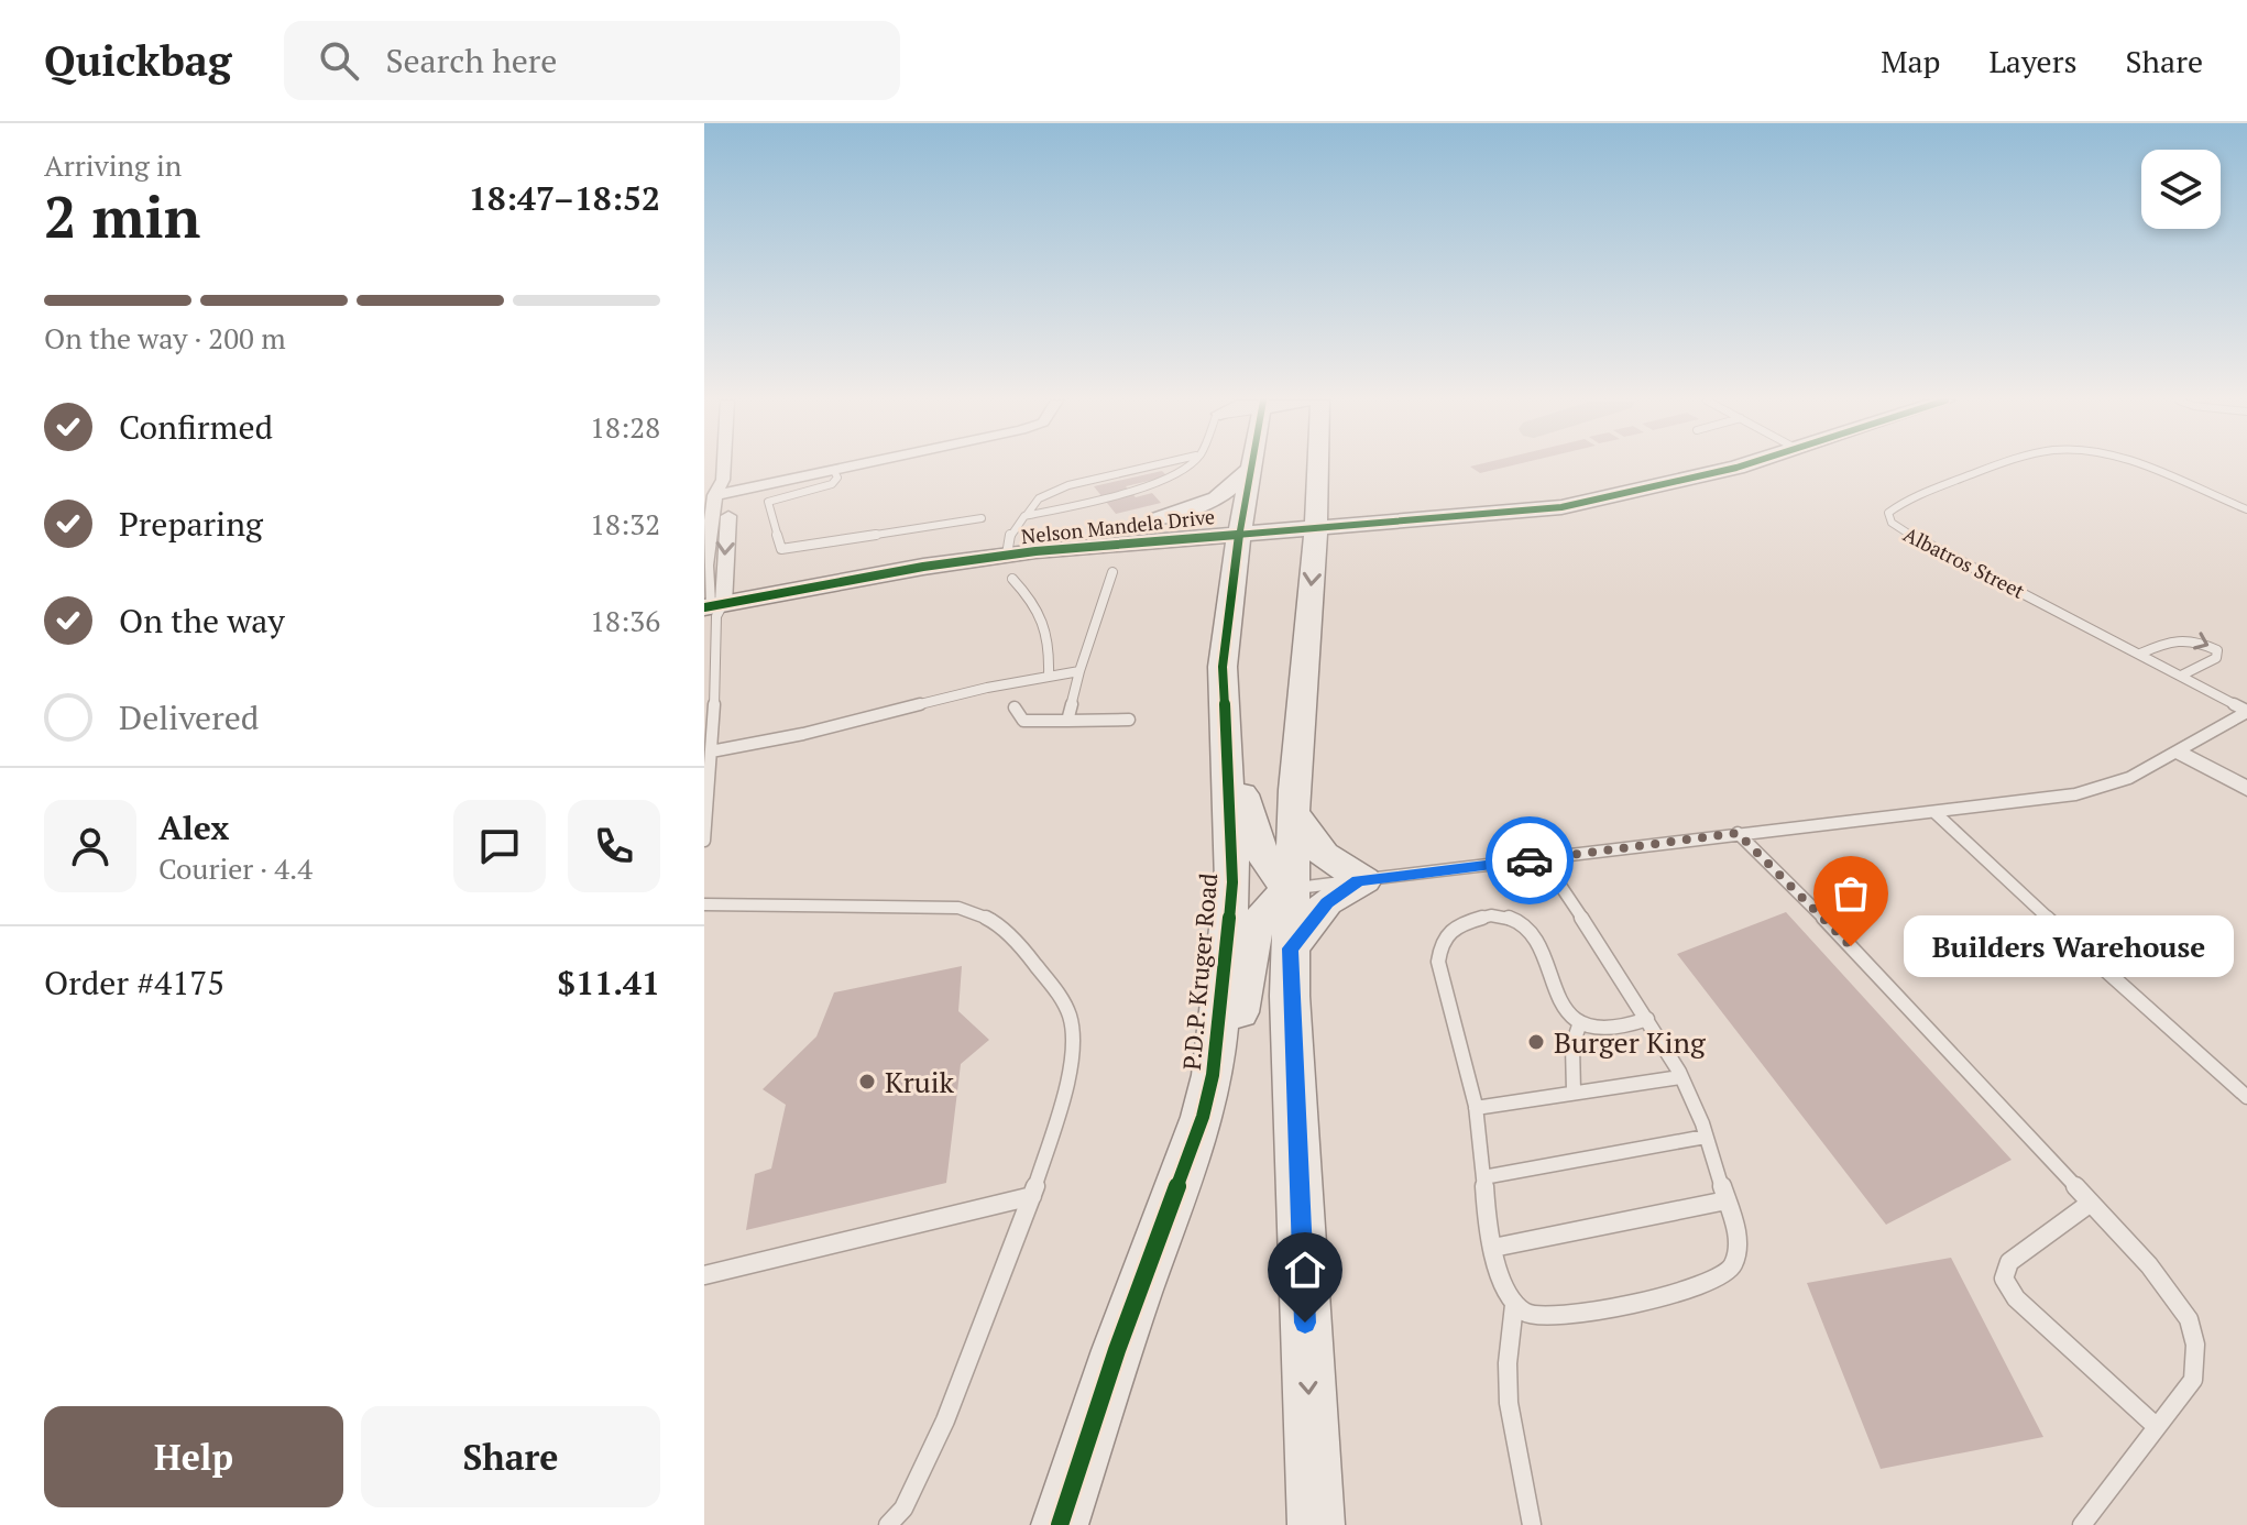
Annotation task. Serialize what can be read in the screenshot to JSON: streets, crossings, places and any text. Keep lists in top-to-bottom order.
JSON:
{
  "streets": {
    "street": ["Nelson Mandela Drive", "P.D.P. Kruger Road"],
    "lane": ["Albatros Street"]
  },
  "crossings": [
    ["Nelson Mandela Drive", "P.D.P. Kruger Road"]
  ],
  "places": ["Builders Warehouse", "Burger King", "Kruik"],
  "page": {
    "header": "Quickbag",
    "search": "Search here",
    "nav": ["Map", "Layers", "Share"],
    "heading": ["2 min", "Arriving in", "18:47–18:52"],
    "panel": [
      "Alex",
      "Courier · 4.4",
      "Order #4175",
      "$11.41"
    ],
    "bar": "On the way · 200 m",
    "list": [
      ["Confirmed", "18:28"],
      ["Preparing", "18:32"],
      ["On the way", "18:36"],
      "Delivered"
    ],
    "bubble": "Builders Warehouse",
    "buttons": ["Help", "Share"]
  }
}
